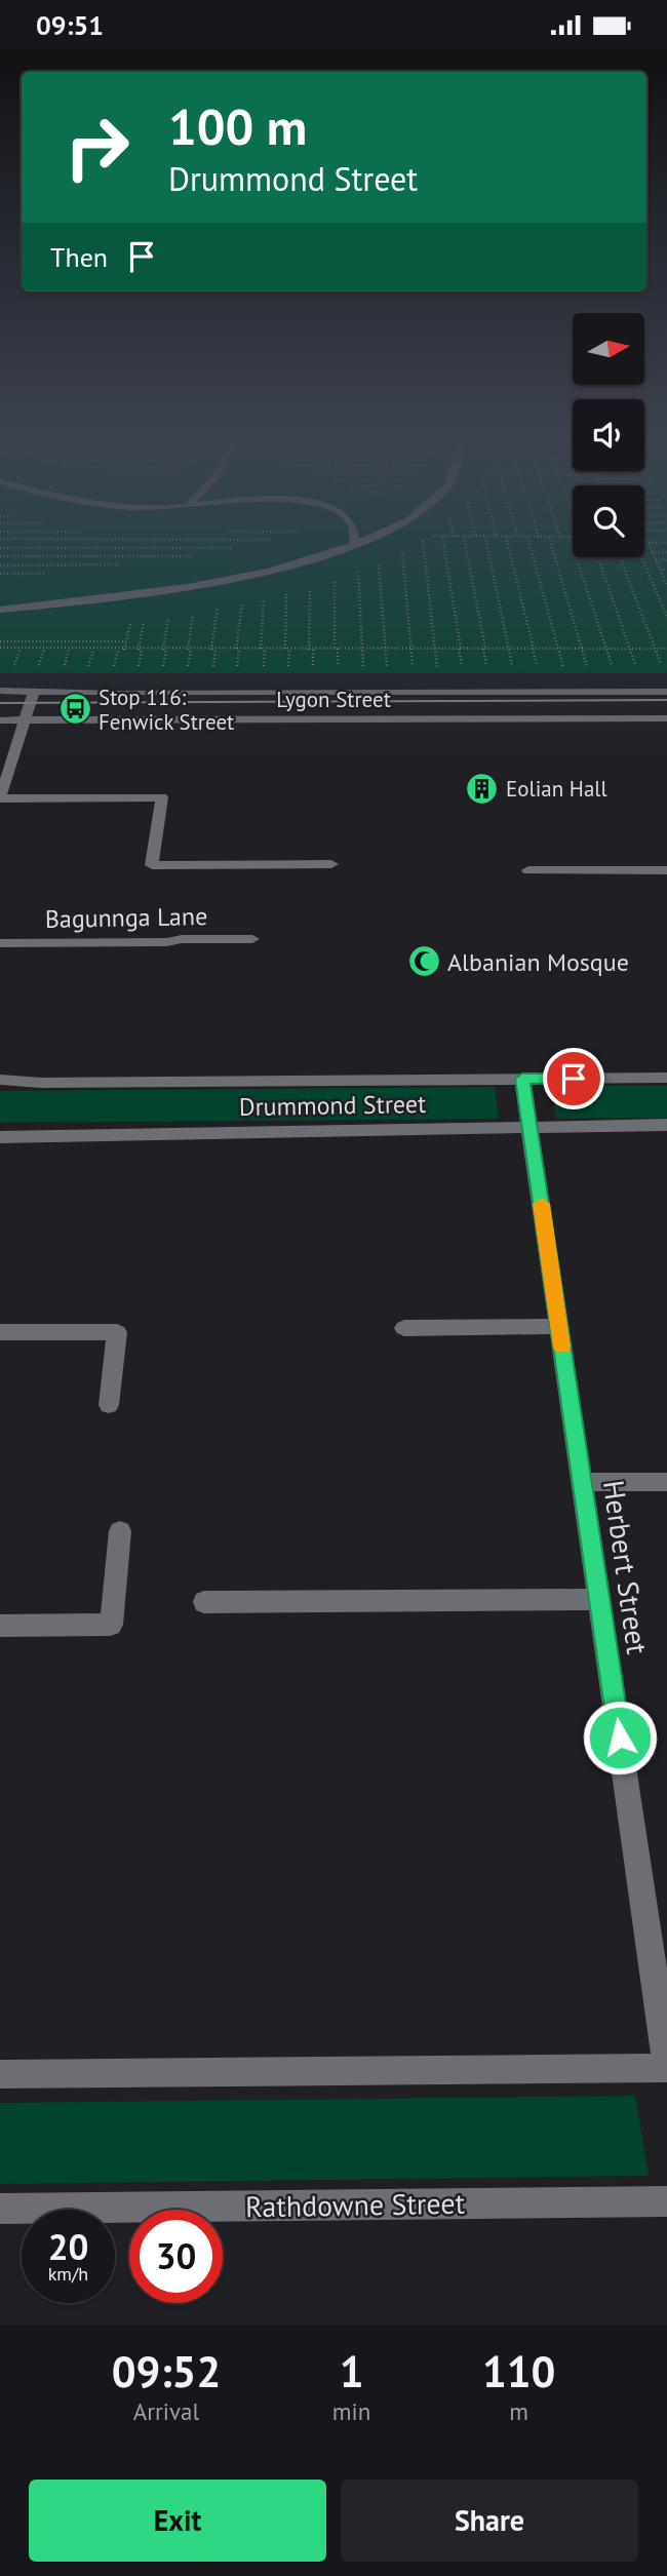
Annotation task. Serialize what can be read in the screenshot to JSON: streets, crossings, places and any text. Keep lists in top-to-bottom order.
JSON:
{
  "streets": {
    "street": [
      "Lygon Street",
      "Bagunnga Lane",
      "Drummond Street",
      "Herbert Street",
      "Rathdowne Street"
    ]
  },
  "crossings": [
    ["Drummond Street", "Herbert Street"]
  ],
  "places": {
    "bus stop": ["Stop 116: Fenwick Street"],
    "building": ["Eolian Hall"],
    "mosque": ["Albanian Mosque"]
  },
  "north": "right",
  "page": {
    "status": "09:51",
    "turn": ["100 m", "Drummond Street"],
    "then": "Then",
    "speed": "20 km/h",
    "limit": "30",
    "eta": [
      "09:52",
      "Arrival",
      "1",
      "min",
      "110",
      "m"
    ],
    "buttons": ["Exit", "Share"]
  }
}
